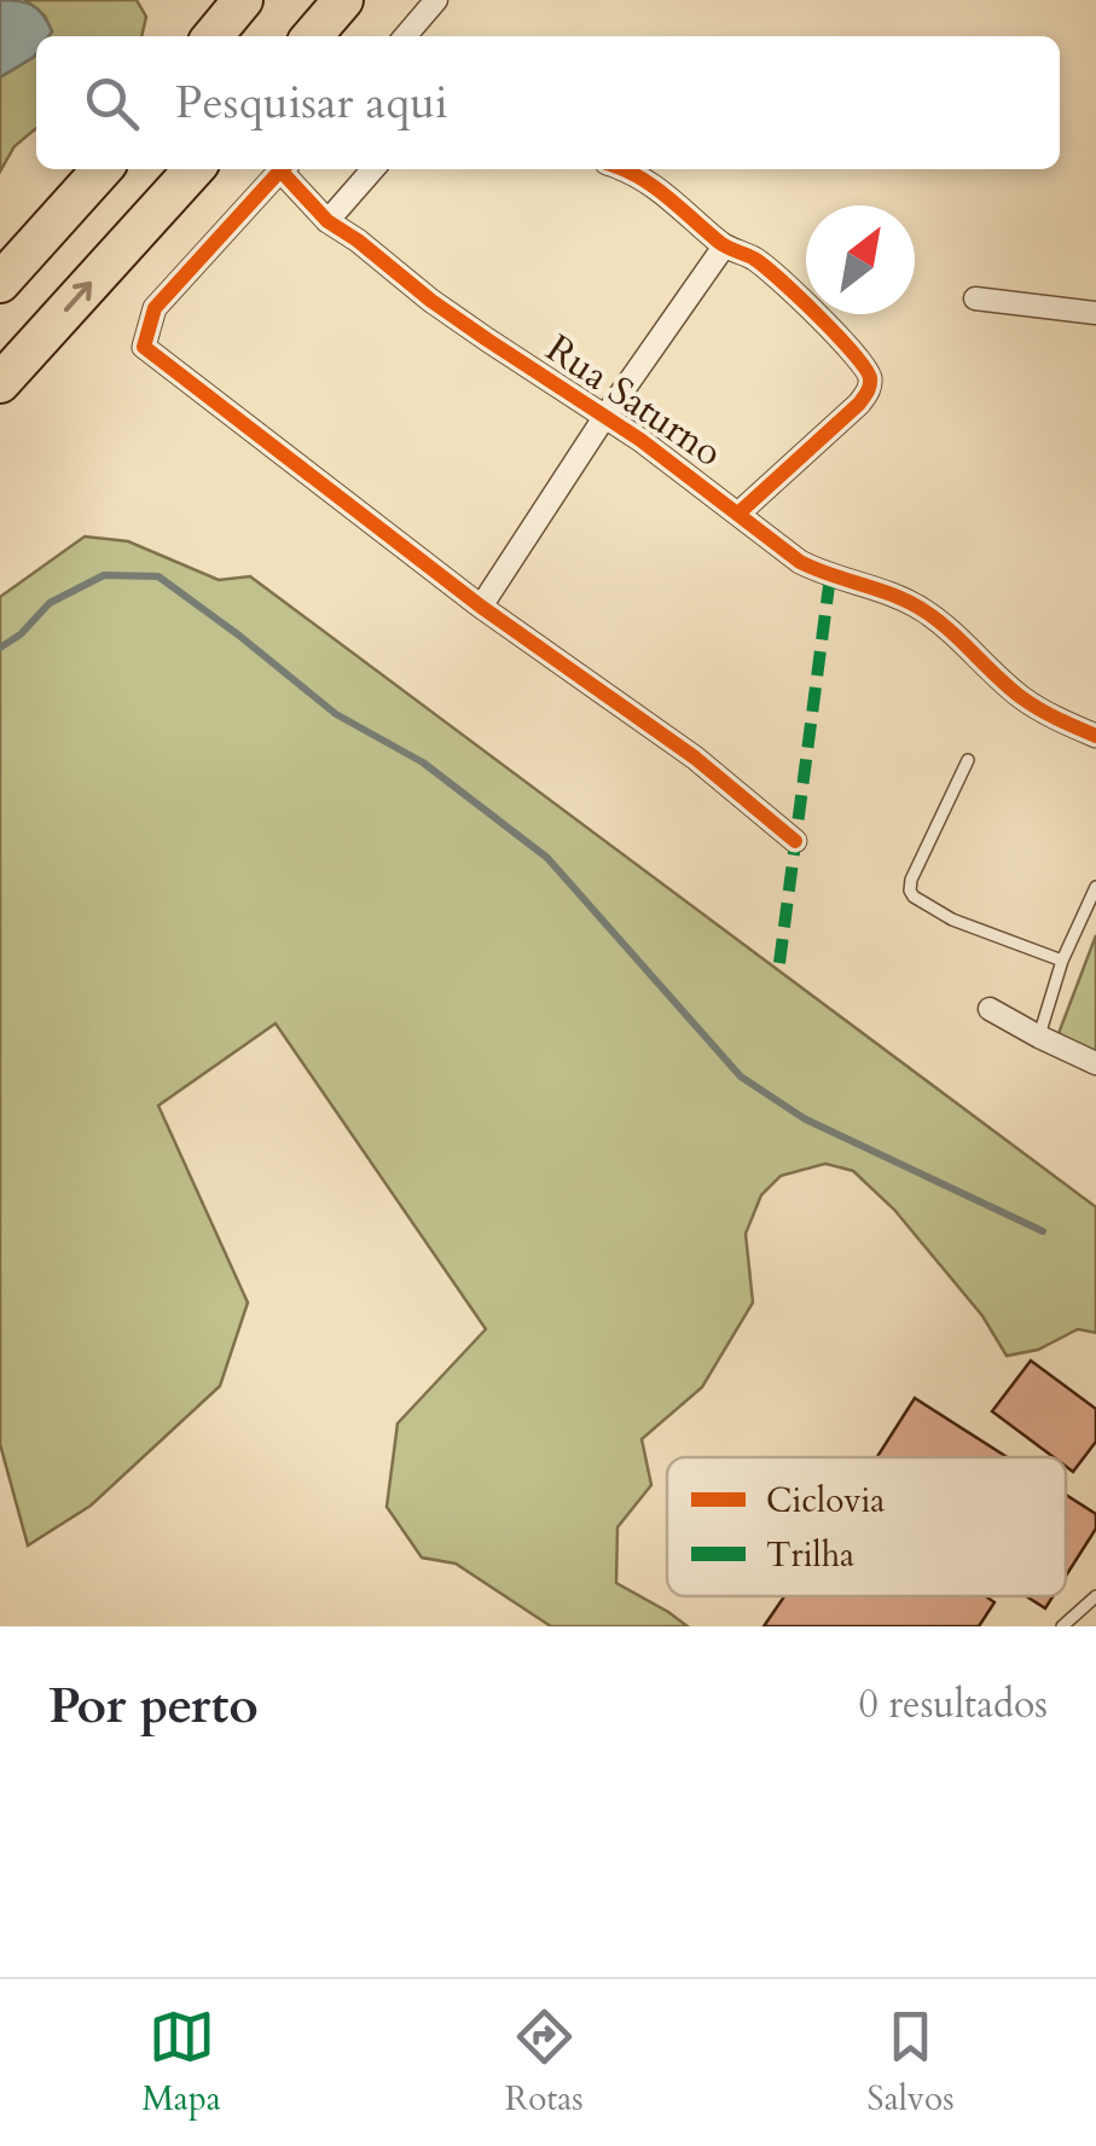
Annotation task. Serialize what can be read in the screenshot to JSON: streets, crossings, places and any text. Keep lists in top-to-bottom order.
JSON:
{
  "streets": {
    "street": ["Rua Saturno"]
  },
  "legend": ["Ciclovia", "Trilha"],
  "north": "top right",
  "page": {
    "search": "Pesquisar aqui",
    "heading": ["Por perto", "0 resultados"],
    "nav": ["Mapa", "Rotas", "Salvos"]
  }
}
